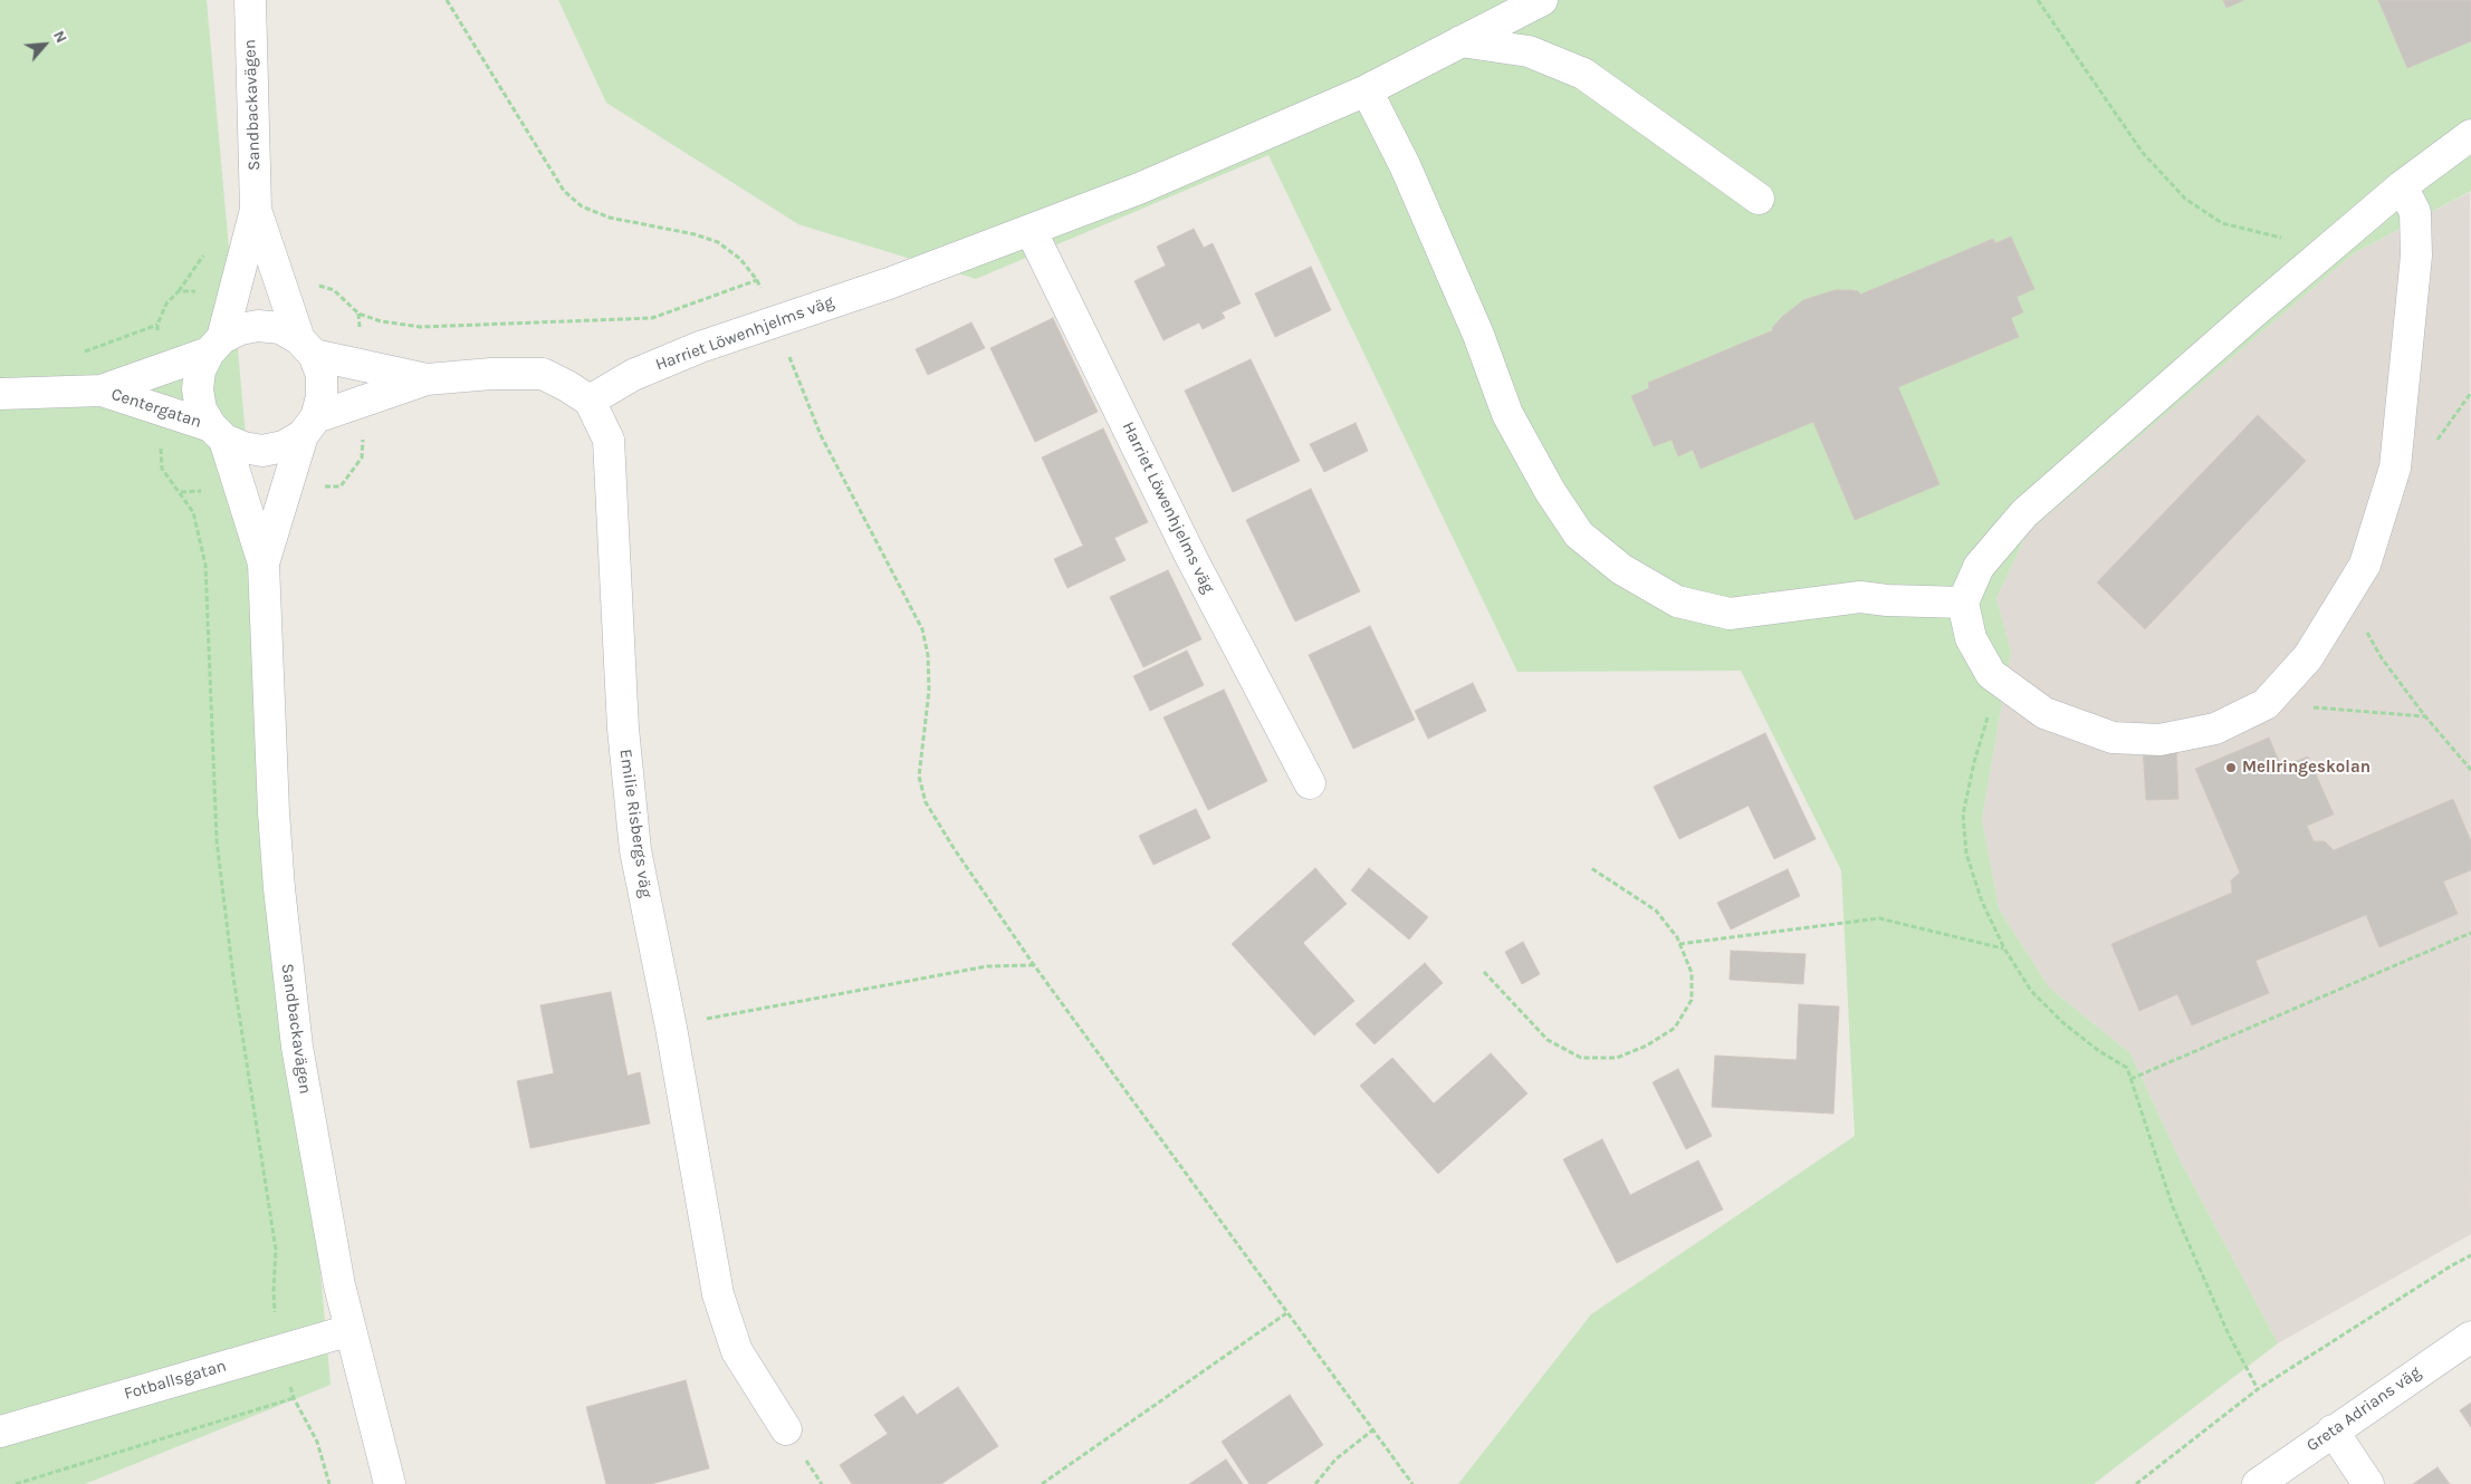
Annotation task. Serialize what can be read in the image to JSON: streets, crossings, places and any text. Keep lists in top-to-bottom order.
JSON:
{
  "streets": {
    "street": [
      "Sandbackavägen",
      "Harriet Löwenhjelms väg",
      "Centergatan",
      "Emilie Risbergs väg",
      "Fotballsgatan",
      "Greta Adrians väg"
    ]
  },
  "crossings": [
    ["Sandbackavägen", "Centergatan"],
    ["Sandbackavägen", "Emilie Risbergs väg"],
    ["Sandbackavägen", "Fotballsgatan"],
    ["Harriet Löwenhjelms väg", "Emilie Risbergs väg"],
    ["Centergatan", "Emilie Risbergs väg"]
  ],
  "places": ["Mellringeskolan"],
  "north": "top right"
}
